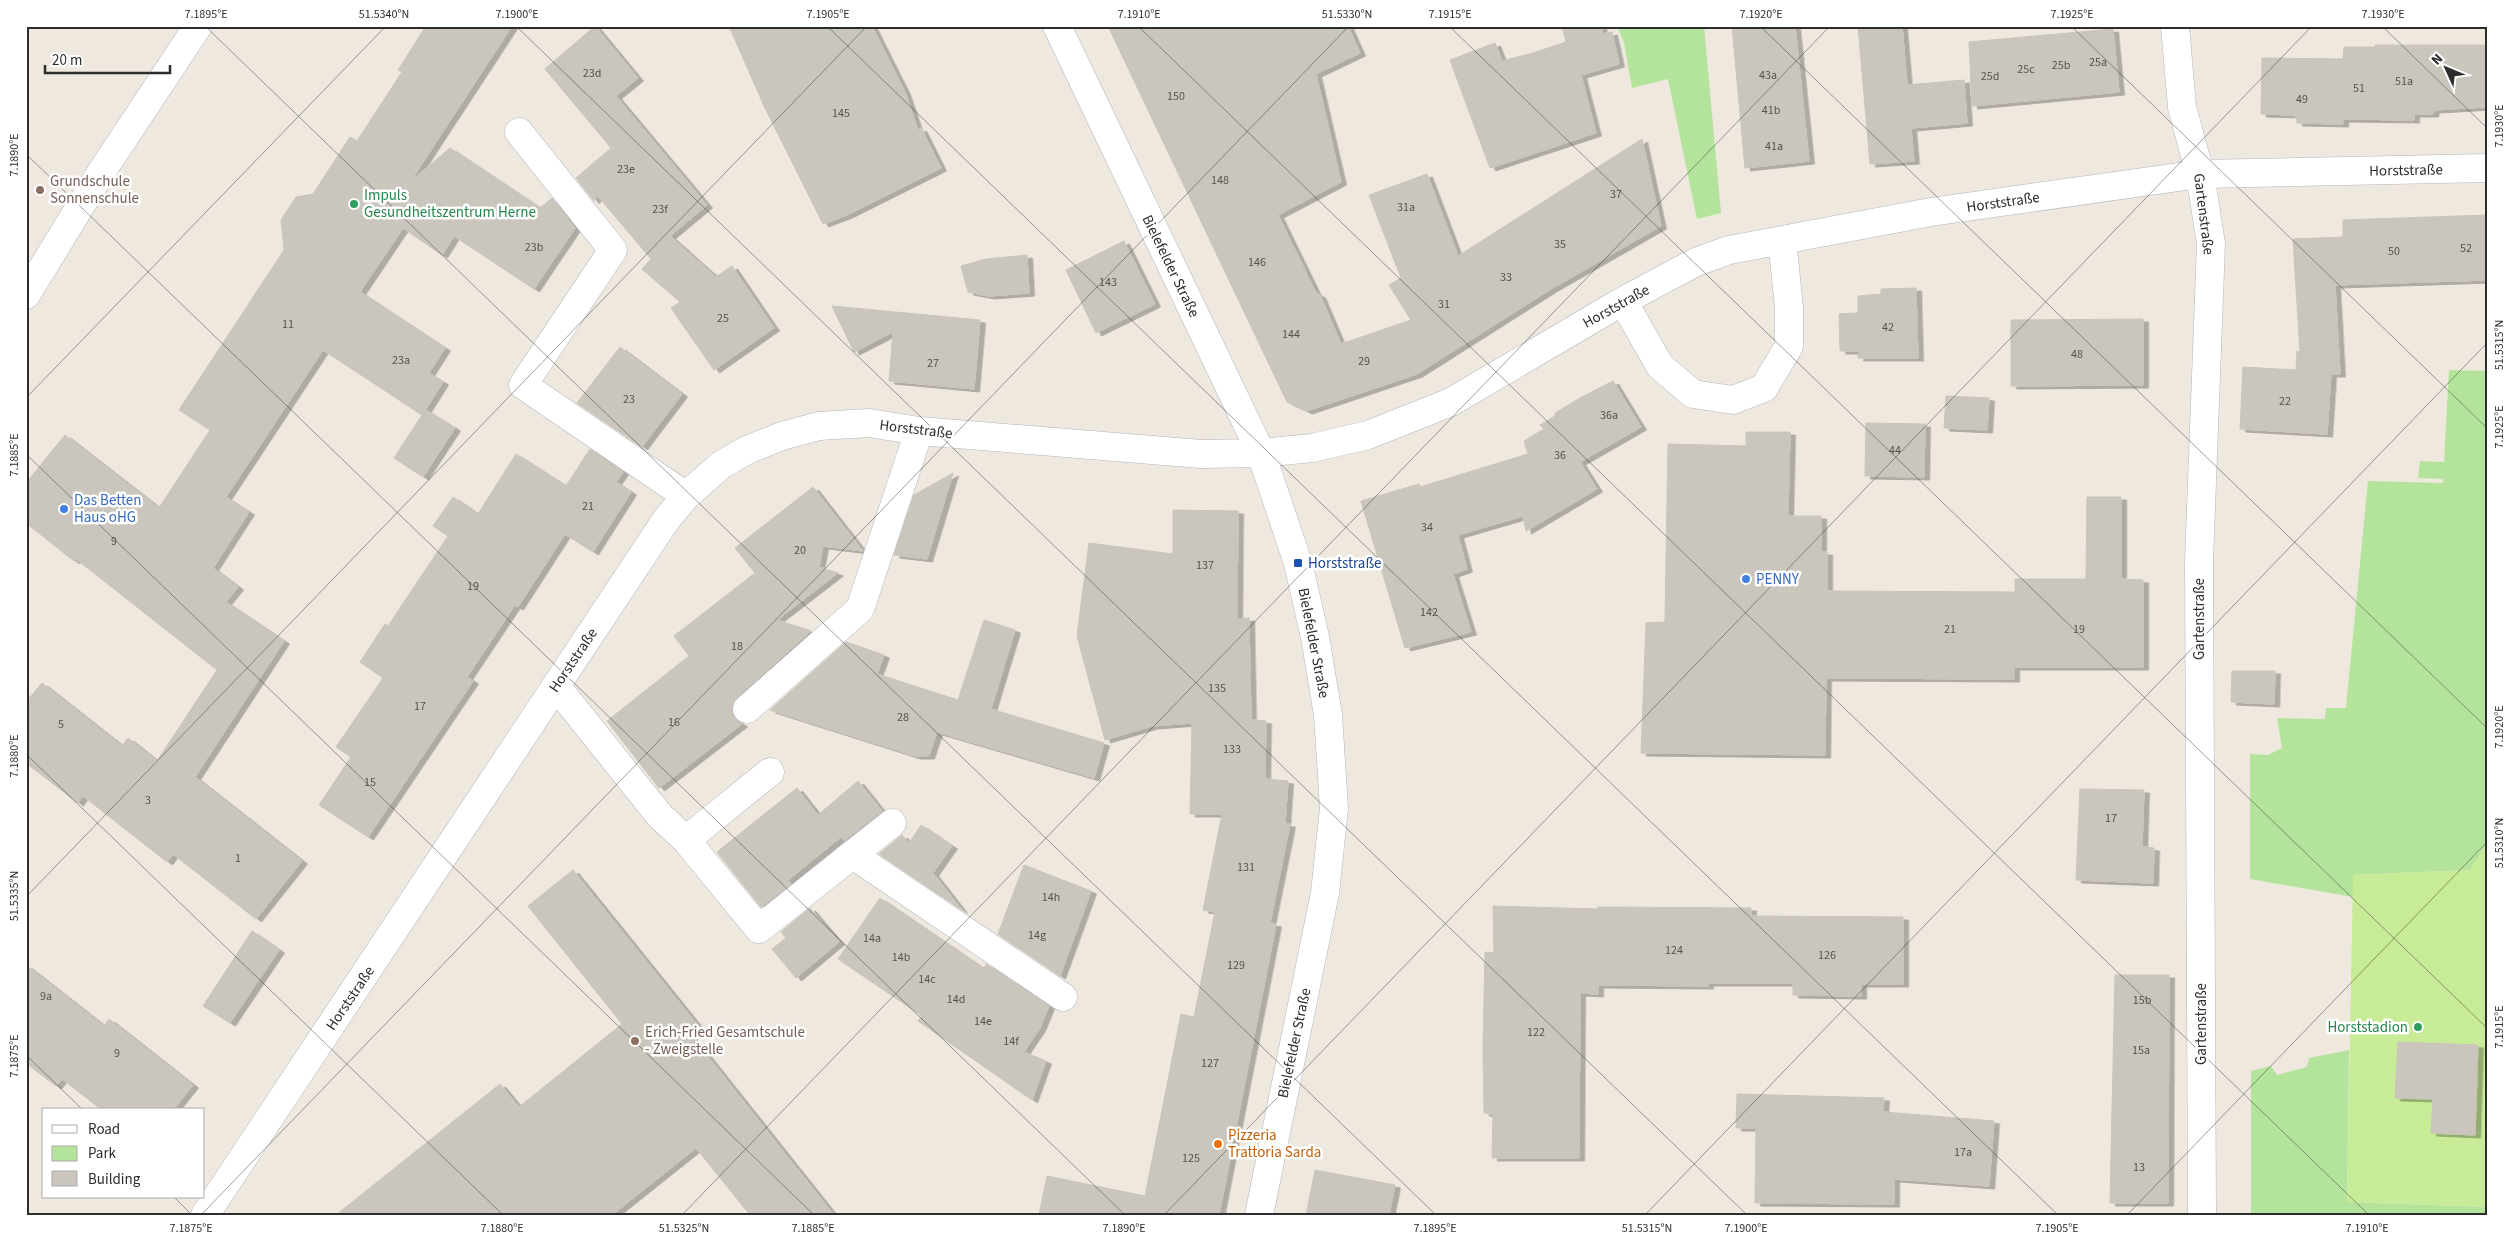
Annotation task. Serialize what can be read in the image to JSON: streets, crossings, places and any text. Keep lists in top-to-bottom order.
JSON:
{
  "streets": {
    "street": ["Horststraße", "Gartenstraße", "Bielefelder Straße"]
  },
  "crossings": [
    ["Horststraße", "Gartenstraße"],
    ["Horststraße", "Bielefelder Straße"]
  ],
  "places": {
    "other": [
      "Grundschule Sonnenschule",
      "Impuls Gesundheitszentrum Herne",
      "Das Betten Haus oHG",
      "PENNY",
      "Horststadion",
      "Erich-Fried Gesamtschule - Zweigstelle",
      "Pizzeria Trattoria Sarda"
    ],
    "transit": ["Horststraße"]
  },
  "house_numbers": [
    "25a",
    "25b",
    "25c",
    "23d",
    "43a",
    "25d",
    "51a",
    "51",
    "150",
    "49",
    "41b",
    "145",
    "41a",
    "23e",
    "148",
    "37",
    "31a",
    "23f",
    "35",
    "23b",
    "52",
    "50",
    "146",
    "33",
    "143",
    "31",
    "25",
    "11",
    "42",
    "144",
    "48",
    "23a",
    "29",
    "27",
    "23",
    "22",
    "36a",
    "44",
    "36",
    "21",
    "34",
    "9",
    "20",
    "137",
    "19",
    "142",
    "21",
    "19",
    "18",
    "135",
    "17",
    "28",
    "16",
    "5",
    "133",
    "15",
    "3",
    "17",
    "1",
    "131",
    "14h",
    "14g",
    "14a",
    "124",
    "126",
    "14b",
    "129",
    "14c",
    "9a",
    "14d",
    "15b",
    "14e",
    "122",
    "14f",
    "15a",
    "9",
    "127",
    "17a",
    "125",
    "13"
  ],
  "legend": ["Road", "Park", "Building"],
  "scale_bar": "20 m",
  "north": "top left",
  "coordinates": [
    "7.1895°E",
    "51.5340°N",
    "7.1900°E",
    "7.1905°E",
    "7.1910°E",
    "51.5330°N",
    "7.1915°E",
    "7.1920°E",
    "7.1925°E",
    "7.1930°E",
    "7.1890°E",
    "51.5315°N",
    "7.1885°E",
    "7.1880°E",
    "51.5310°N",
    "51.5335°N",
    "7.1875°E",
    "51.5325°N"
  ]
}
